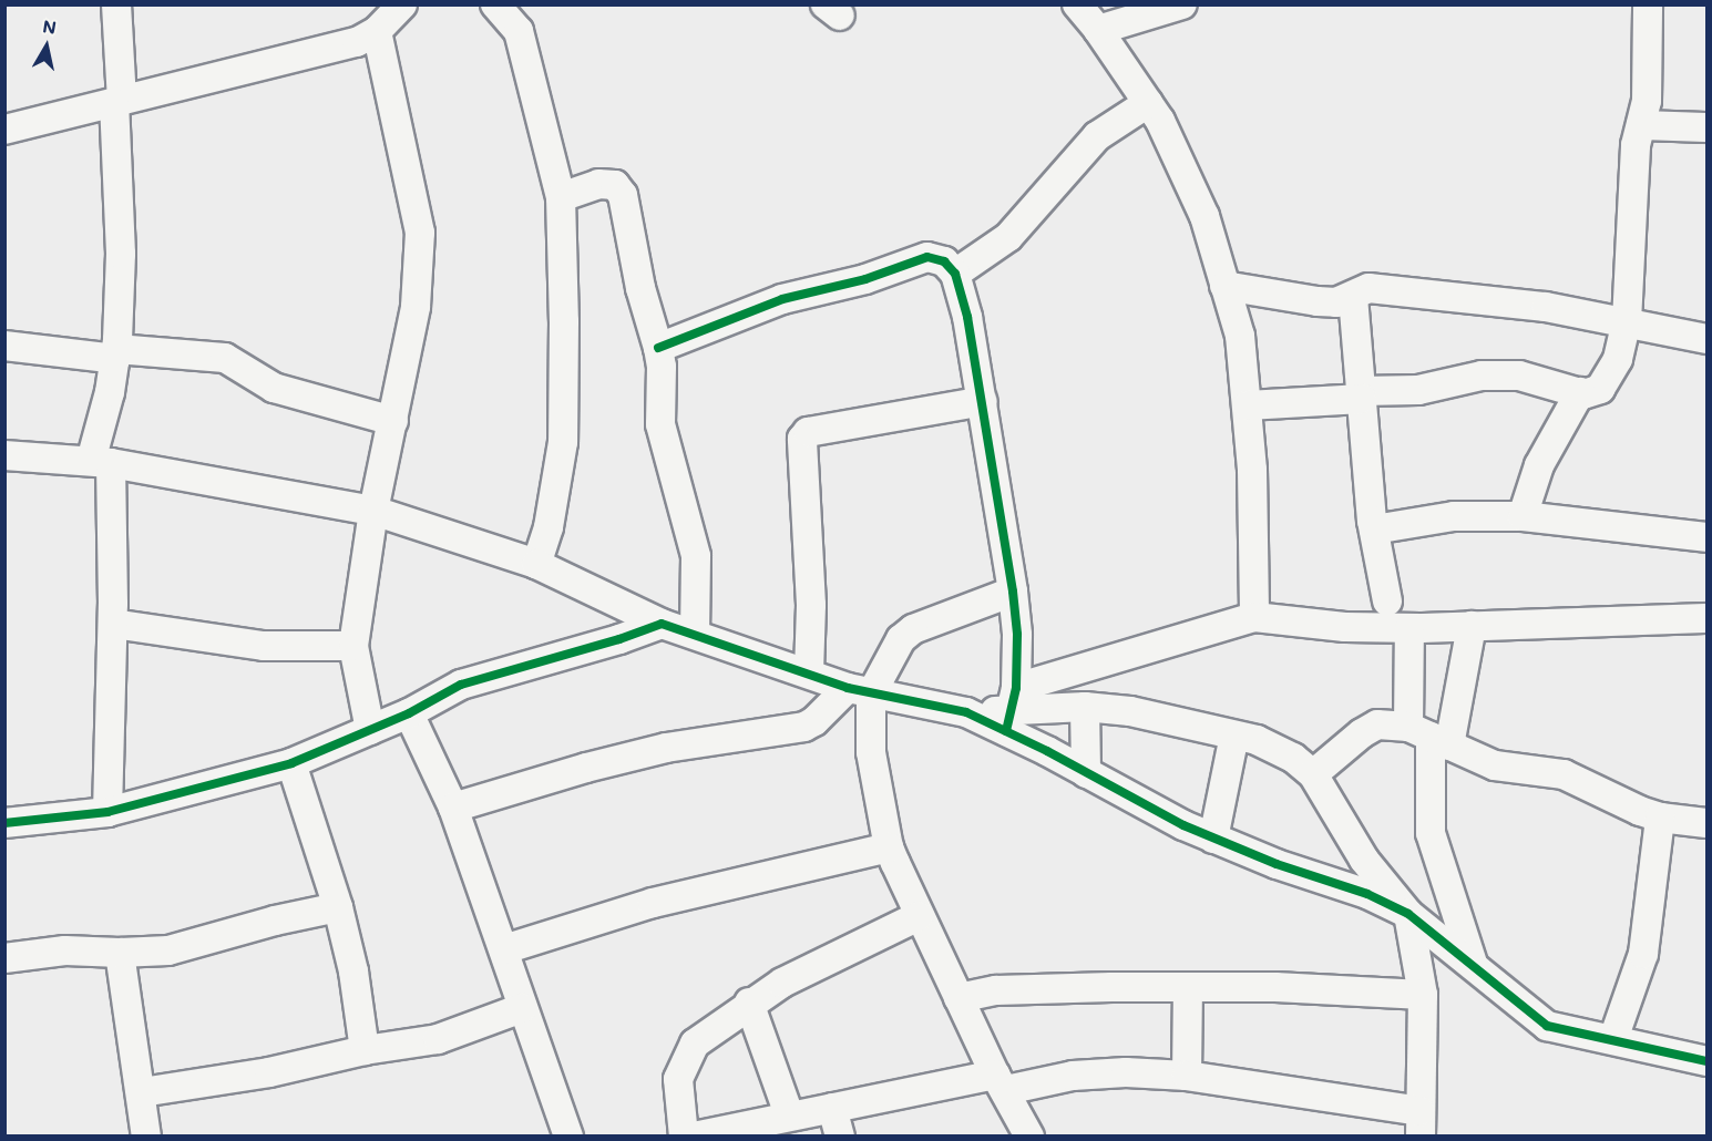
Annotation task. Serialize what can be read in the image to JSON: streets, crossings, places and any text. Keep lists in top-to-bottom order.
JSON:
{
  "north": "top"
}
